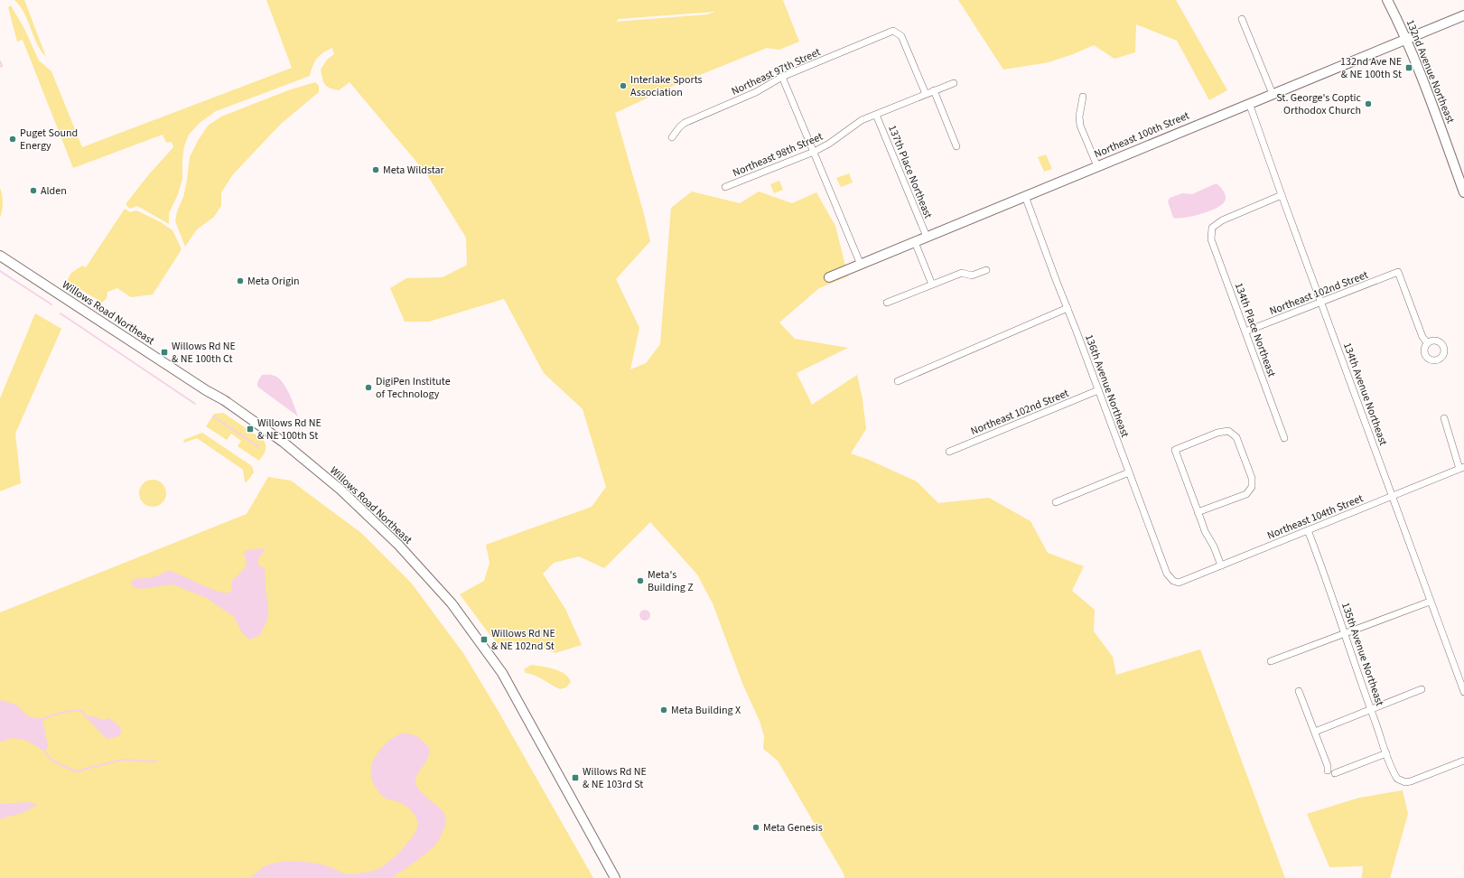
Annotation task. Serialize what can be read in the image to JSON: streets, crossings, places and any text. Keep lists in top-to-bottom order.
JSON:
{
  "streets": {
    "street": [
      "Northeast 97th Street",
      "132nd Avenue Northeast",
      "Northeast 100th Street",
      "Northeast 98th Street",
      "137th Place Northeast",
      "Northeast 102nd Street",
      "Willows Road Northeast",
      "134th Place Northeast",
      "136th Avenue Northeast",
      "134th Avenue Northeast",
      "Northeast 104th Street",
      "135th Avenue Northeast"
    ]
  },
  "crossings": [
    ["Northeast 97th Street", "Northeast 98th Street"],
    ["132nd Avenue Northeast", "Northeast 100th Street"],
    ["Northeast 100th Street", "137th Place Northeast"],
    ["Northeast 100th Street", "136th Avenue Northeast"],
    ["Northeast 100th Street", "134th Avenue Northeast"],
    ["Northeast 98th Street", "137th Place Northeast"],
    ["Northeast 102nd Street", "134th Place Northeast"],
    ["Northeast 102nd Street", "136th Avenue Northeast"],
    ["Northeast 102nd Street", "134th Avenue Northeast"],
    ["134th Place Northeast", "134th Avenue Northeast"],
    ["136th Avenue Northeast", "Northeast 104th Street"],
    ["134th Avenue Northeast", "Northeast 104th Street"],
    ["Northeast 104th Street", "135th Avenue Northeast"]
  ],
  "places": {
    "transit": [
      "132nd Ave NE & NE 100th St",
      "Willows Rd NE & NE 100th Ct",
      "Willows Rd NE & NE 100th St",
      "Willows Rd NE & NE 102nd St",
      "Willows Rd NE & NE 103rd St"
    ],
    "other": [
      "Interlake Sports Association",
      "St. George's Coptic Orthodox Church",
      "Puget Sound Energy",
      "Meta Wildstar",
      "Alden",
      "Meta Origin",
      "DigiPen Institute of Technology",
      "Meta's Building Z",
      "Meta Building X",
      "Meta Genesis"
    ]
  }
}
